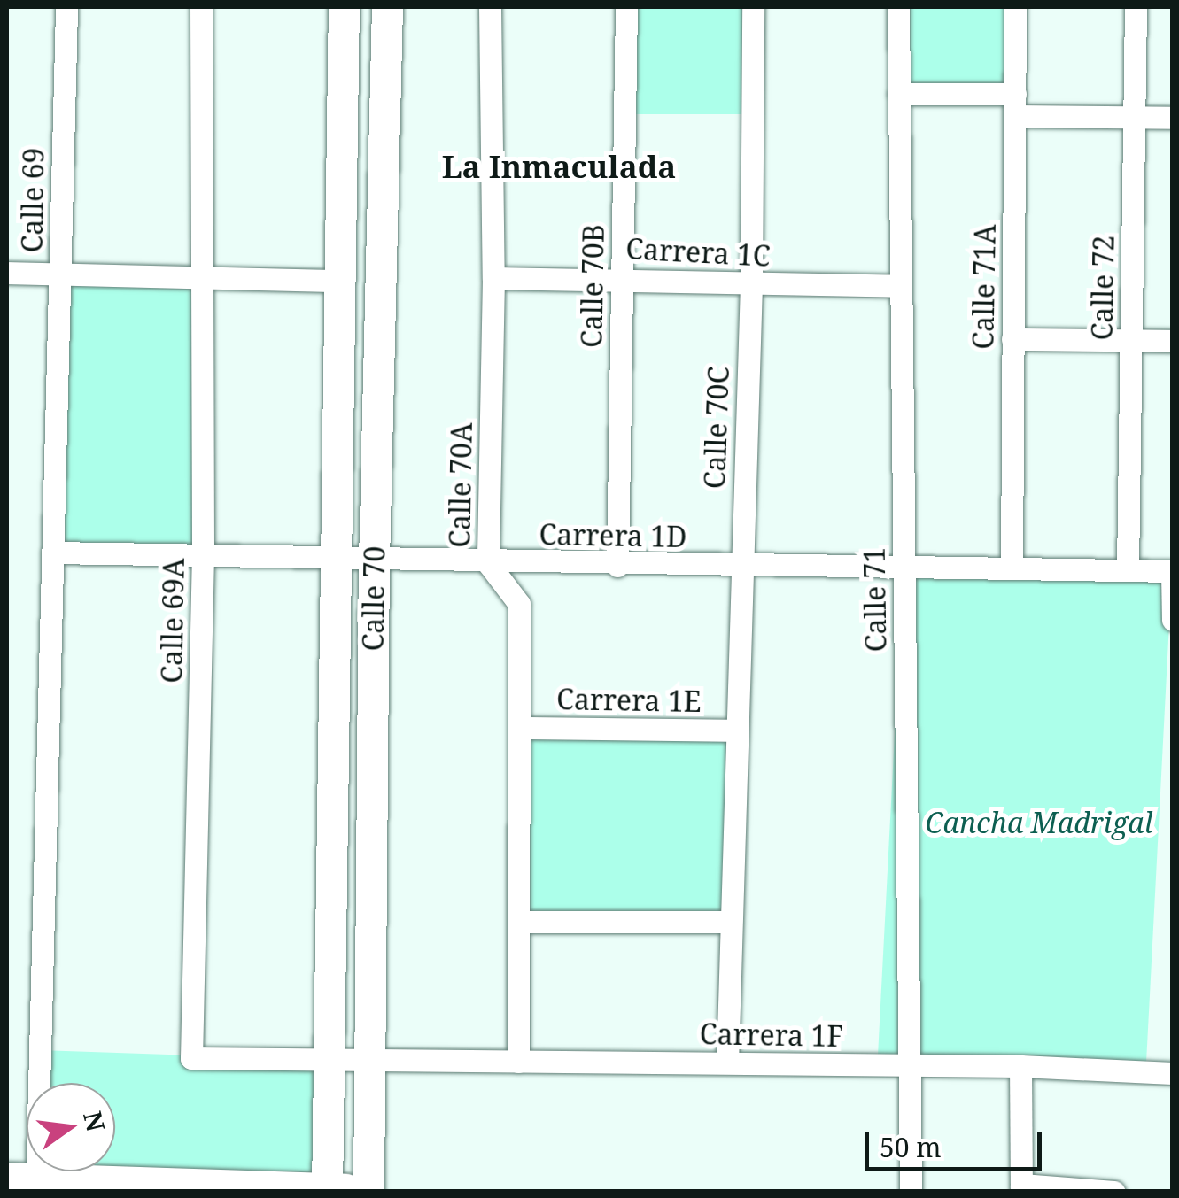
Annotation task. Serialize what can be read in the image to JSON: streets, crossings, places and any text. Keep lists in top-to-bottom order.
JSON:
{
  "streets": {
    "street": [
      "Calle 69",
      "Carrera 1C",
      "Calle 70B",
      "Calle 71A",
      "Calle 72",
      "Calle 70C",
      "Calle 70A",
      "Carrera 1D",
      "Calle 70",
      "Calle 71",
      "Calle 69A",
      "Carrera 1E",
      "Carrera 1F"
    ]
  },
  "crossings": [
    ["Calle 69", "Carrera 1D"],
    ["Carrera 1C", "Calle 70B"],
    ["Carrera 1C", "Calle 70C"],
    ["Carrera 1C", "Calle 70A"],
    ["Carrera 1C", "Calle 71"],
    ["Calle 70B", "Carrera 1D"],
    ["Calle 71A", "Carrera 1D"],
    ["Calle 72", "Carrera 1D"],
    ["Calle 70C", "Carrera 1D"],
    ["Calle 70C", "Carrera 1E"],
    ["Calle 70C", "Carrera 1F"],
    ["Calle 70A", "Carrera 1D"],
    ["Calle 70A", "Carrera 1E"],
    ["Calle 70A", "Carrera 1F"],
    ["Carrera 1D", "Calle 70"],
    ["Carrera 1D", "Calle 71"],
    ["Carrera 1D", "Calle 69A"],
    ["Calle 70", "Calle 69A"],
    ["Calle 70", "Carrera 1F"],
    ["Calle 71", "Carrera 1F"],
    ["Calle 69A", "Carrera 1F"]
  ],
  "districts": ["La Inmaculada"],
  "parks": ["Cancha Madrigal"],
  "scale_bar": "50 m",
  "north": "right"
}
